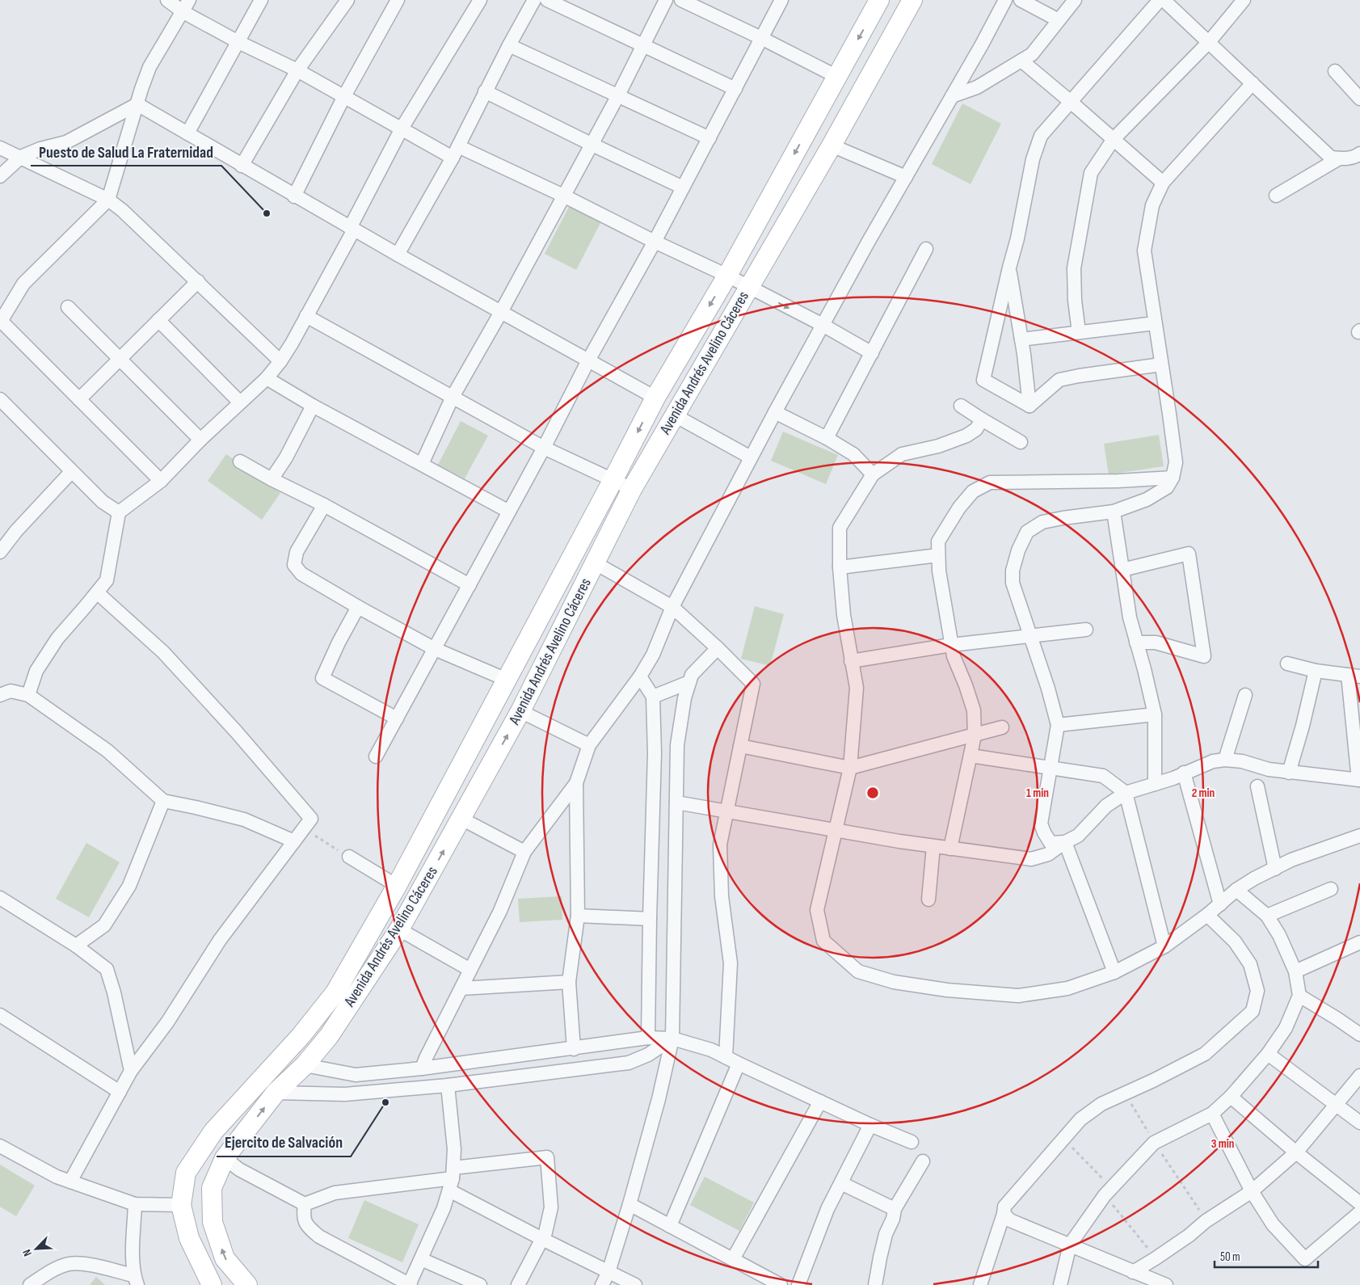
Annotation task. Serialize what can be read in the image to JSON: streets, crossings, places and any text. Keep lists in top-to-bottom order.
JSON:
{
  "streets": {
    "street": ["Avenida Andrés Avelino Cáceres"]
  },
  "places": ["Puesto de Salud La Fraternidad", "Ejercito de Salvación"],
  "scale_bar": "50 m",
  "north": "bottom left",
  "rings": ["1 min", "2 min", "3 min"]
}
